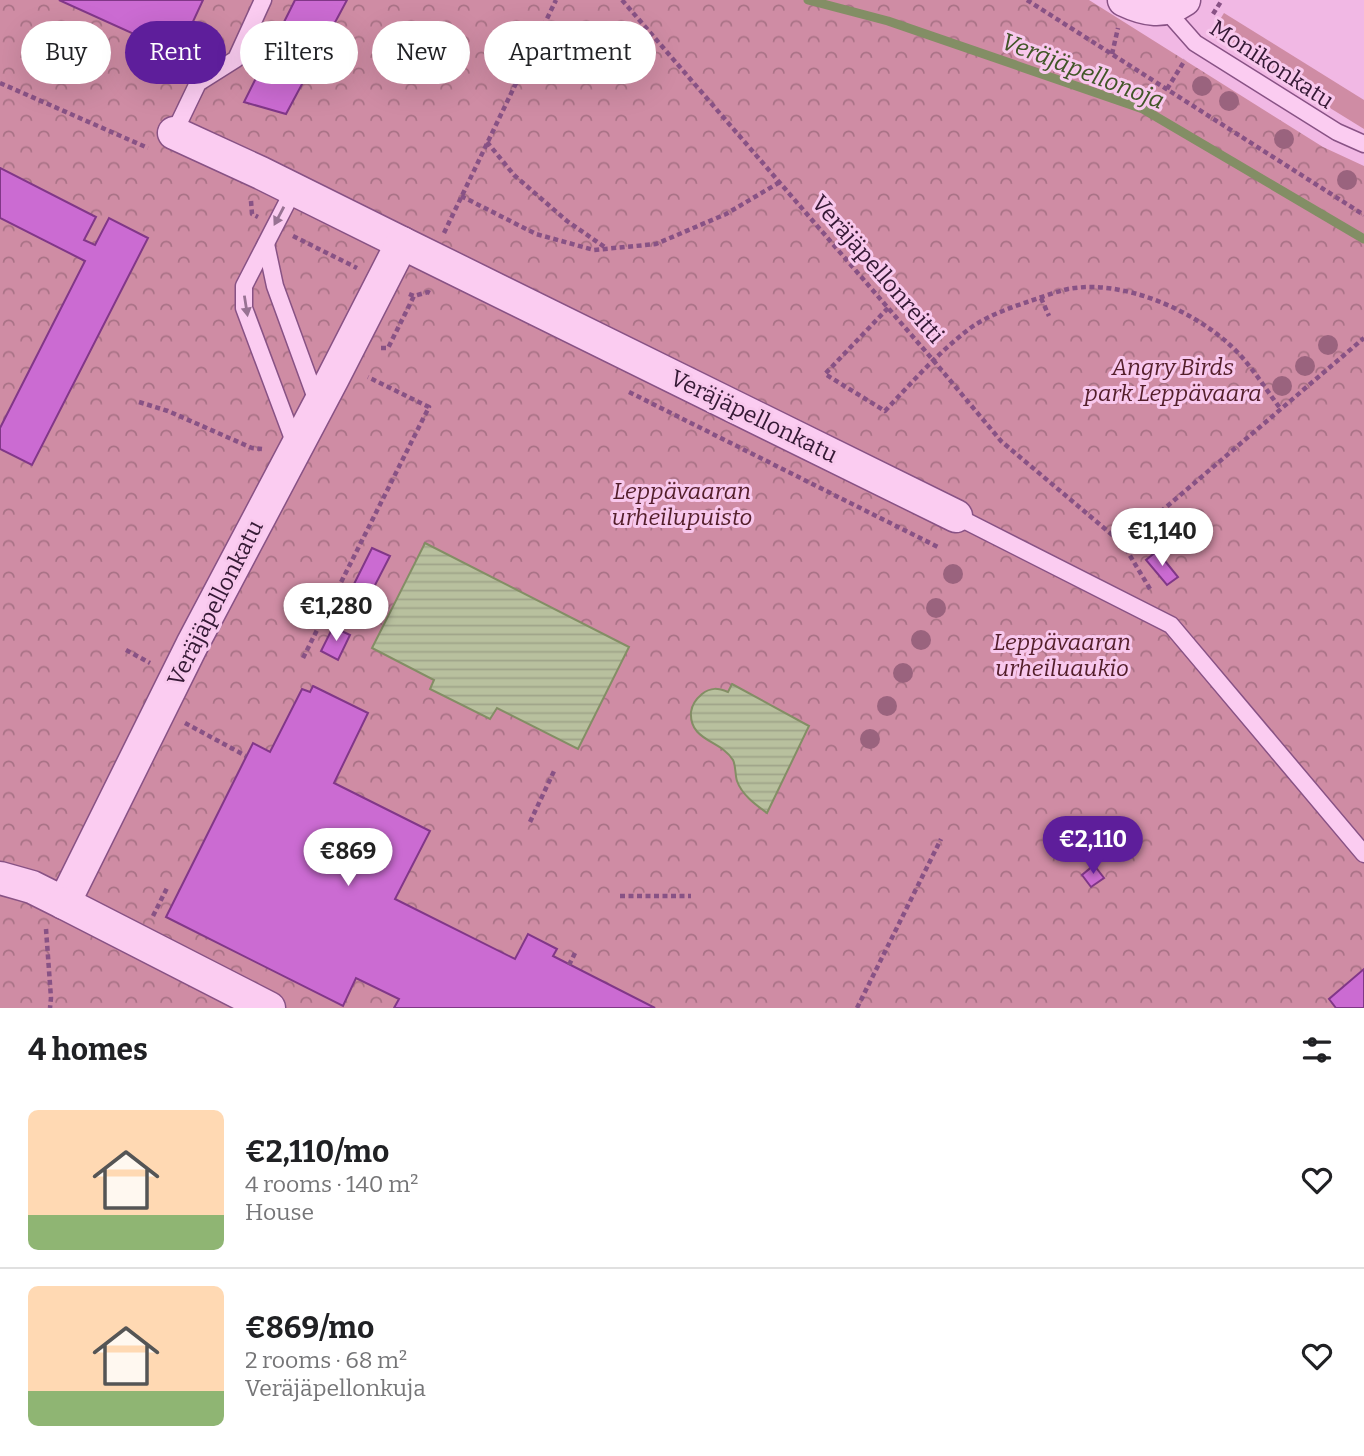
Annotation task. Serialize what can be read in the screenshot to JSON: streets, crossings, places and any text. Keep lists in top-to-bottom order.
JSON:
{
  "streets": {
    "street": ["Veräjäpellonkatu"],
    "lane": ["Monikonkatu"],
    "path": ["Veräjäpellonreitti"]
  },
  "water": ["Veräjäpellonoja"],
  "parks": ["Angry Birds park Leppävaara", "Leppävaaran urheilupuisto", "Leppävaaran urheiluaukio"],
  "page": {
    "chip": [
      "Buy",
      "Rent",
      "Filters",
      "New",
      "Apartment"
    ],
    "price": [
      "€1,140",
      "€1,280",
      "€2,110",
      "€869"
    ],
    "heading": "4 homes",
    "list": [
      {
        "name": "€2,110/mo",
        "note": "4 rooms · 140 m² · House"
      },
      {
        "name": "€869/mo",
        "note": "2 rooms · 68 m² · Veräjäpellonkuja"
      }
    ]
  }
}
